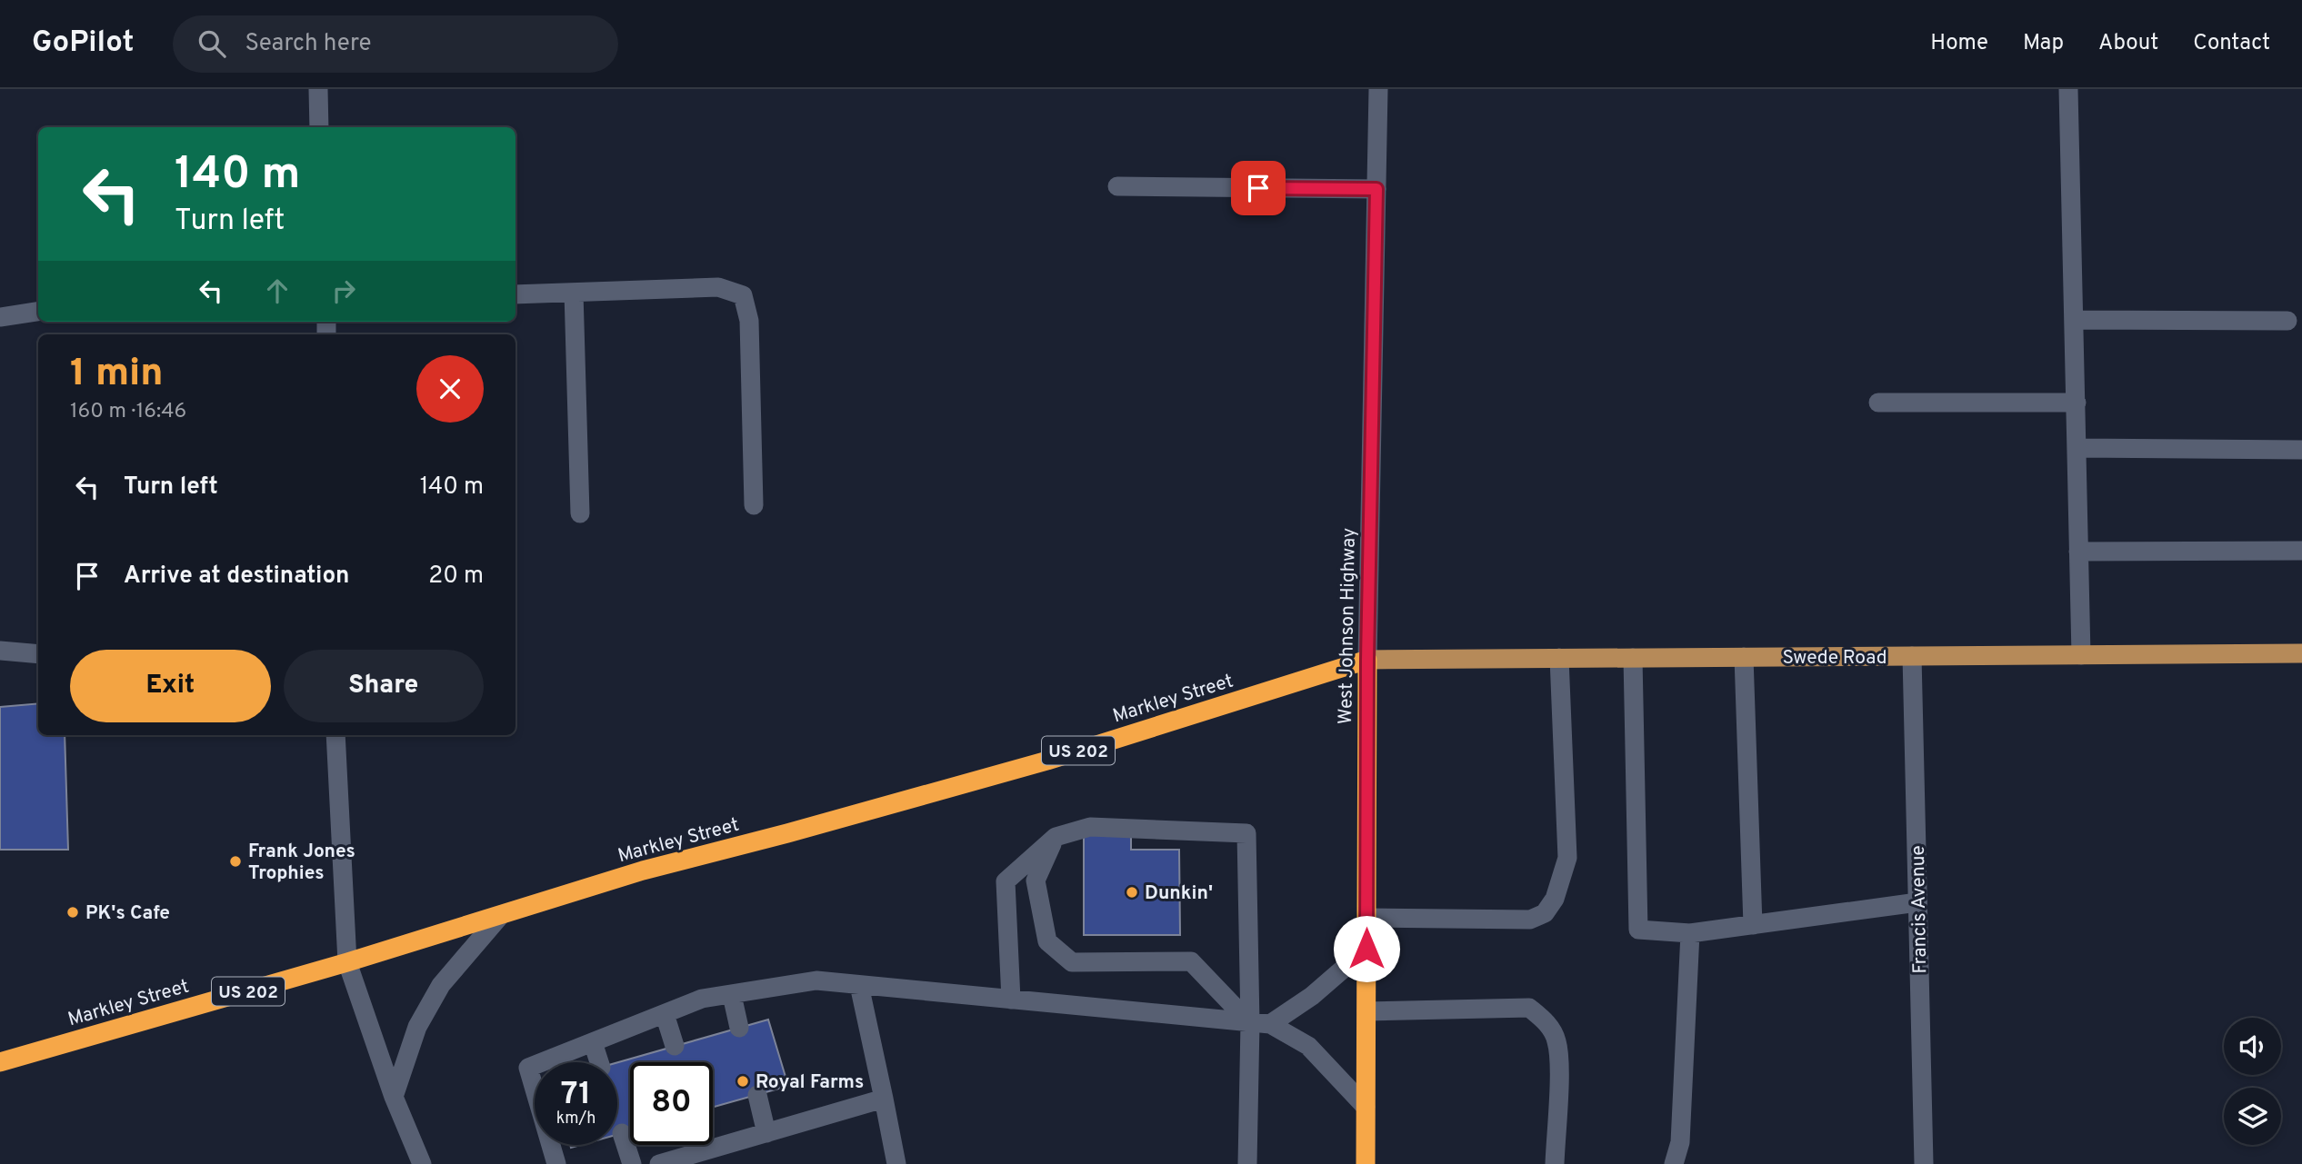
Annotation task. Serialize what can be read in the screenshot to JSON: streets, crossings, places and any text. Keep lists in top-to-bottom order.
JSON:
{
  "streets": {
    "highway": ["West Johnson Highway", "Markley Street", "US 202"],
    "main road": ["Swede Road"],
    "street": ["Francis Avenue"]
  },
  "crossings": [
    ["West Johnson Highway", "Swede Road"],
    ["West Johnson Highway", "Markley Street"],
    ["Swede Road", "Markley Street"],
    ["Swede Road", "Francis Avenue"]
  ],
  "places": [
    "Frank Jones Trophies",
    "Dunkin'",
    "PK's Cafe",
    "Royal Farms"
  ],
  "page": {
    "header": "GoPilot",
    "search": "Search here",
    "nav": [
      "Home",
      "Map",
      "About",
      "Contact"
    ],
    "turn": ["140 m", "Turn left"],
    "heading": ["1 min", "160 m · 16:46"],
    "list": [
      {
        "name": "Turn left",
        "value": "140 m"
      },
      {
        "name": "Arrive at destination",
        "value": "20 m"
      }
    ],
    "buttons": ["Exit", "Share"],
    "speed": "71 km/h",
    "limit": "80"
  }
}
